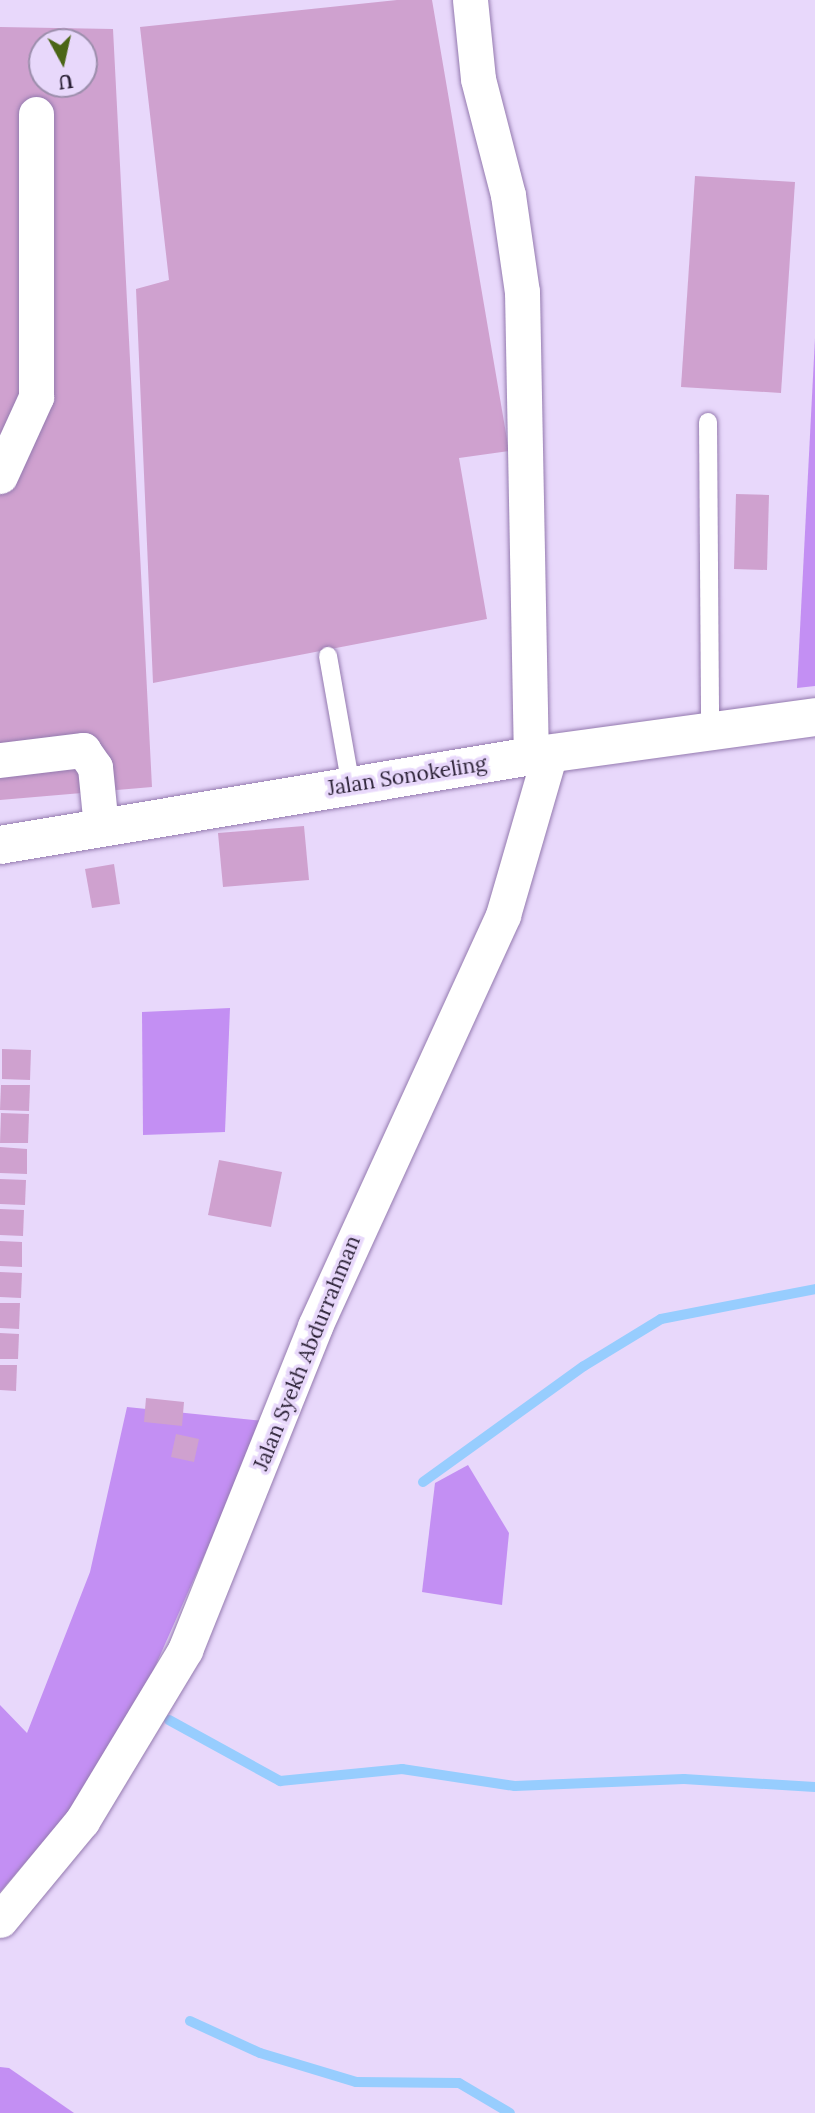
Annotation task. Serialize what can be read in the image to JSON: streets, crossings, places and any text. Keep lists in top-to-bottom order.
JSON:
{
  "streets": {
    "street": ["Jalan Sonokeling", "Jalan Syekh Abdurrahman"]
  },
  "crossings": [
    ["Jalan Sonokeling", "Jalan Syekh Abdurrahman"]
  ],
  "north": "bottom"
}
